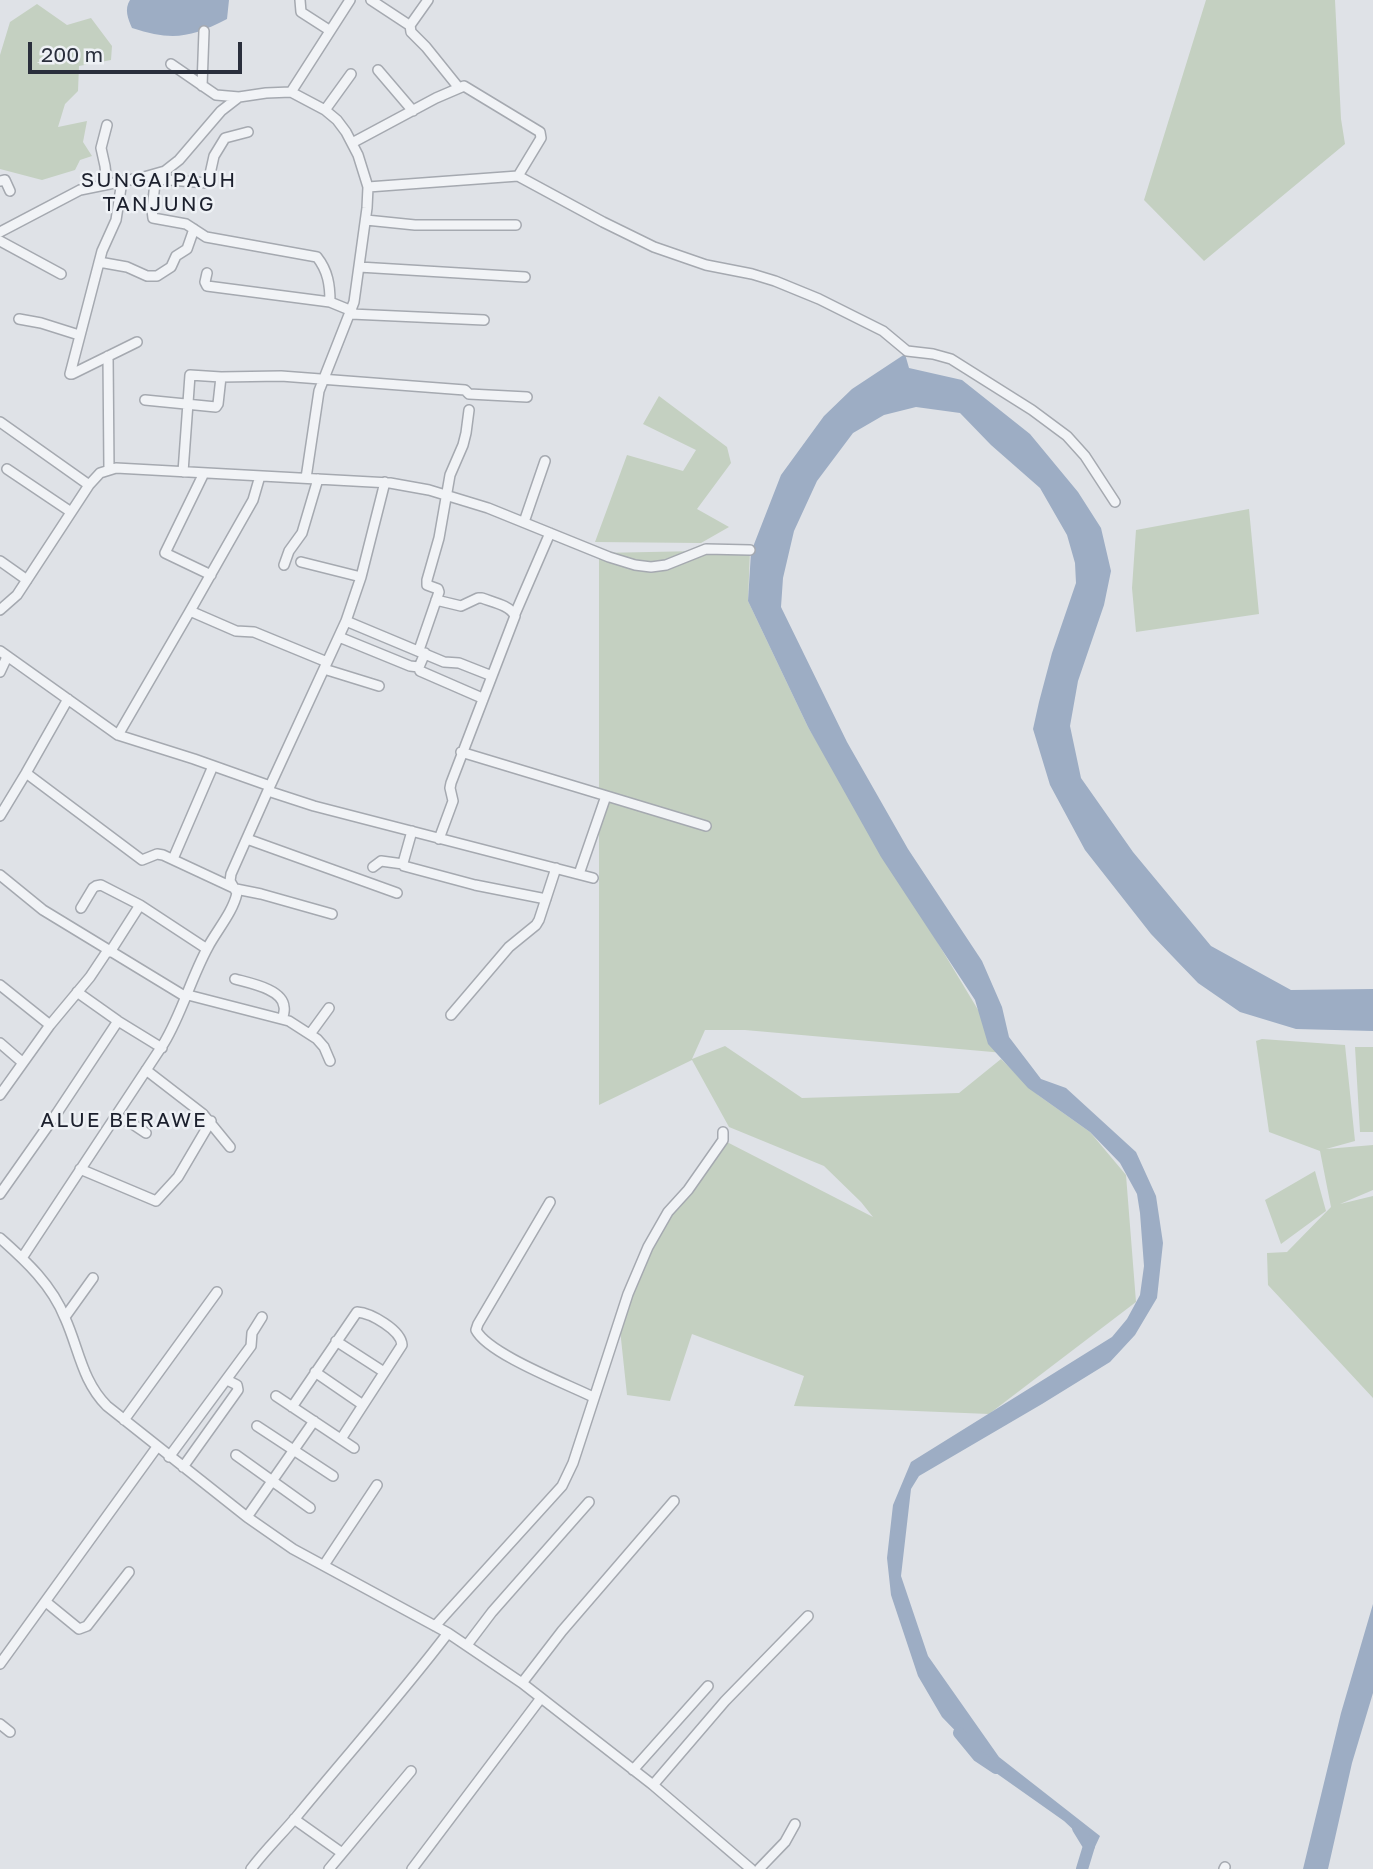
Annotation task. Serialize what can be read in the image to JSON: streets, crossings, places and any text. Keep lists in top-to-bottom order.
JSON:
{
  "districts": ["SUNGAIPAUH TANJUNG", "ALUE BERAWE"],
  "scale_bar": "200 m"
}
